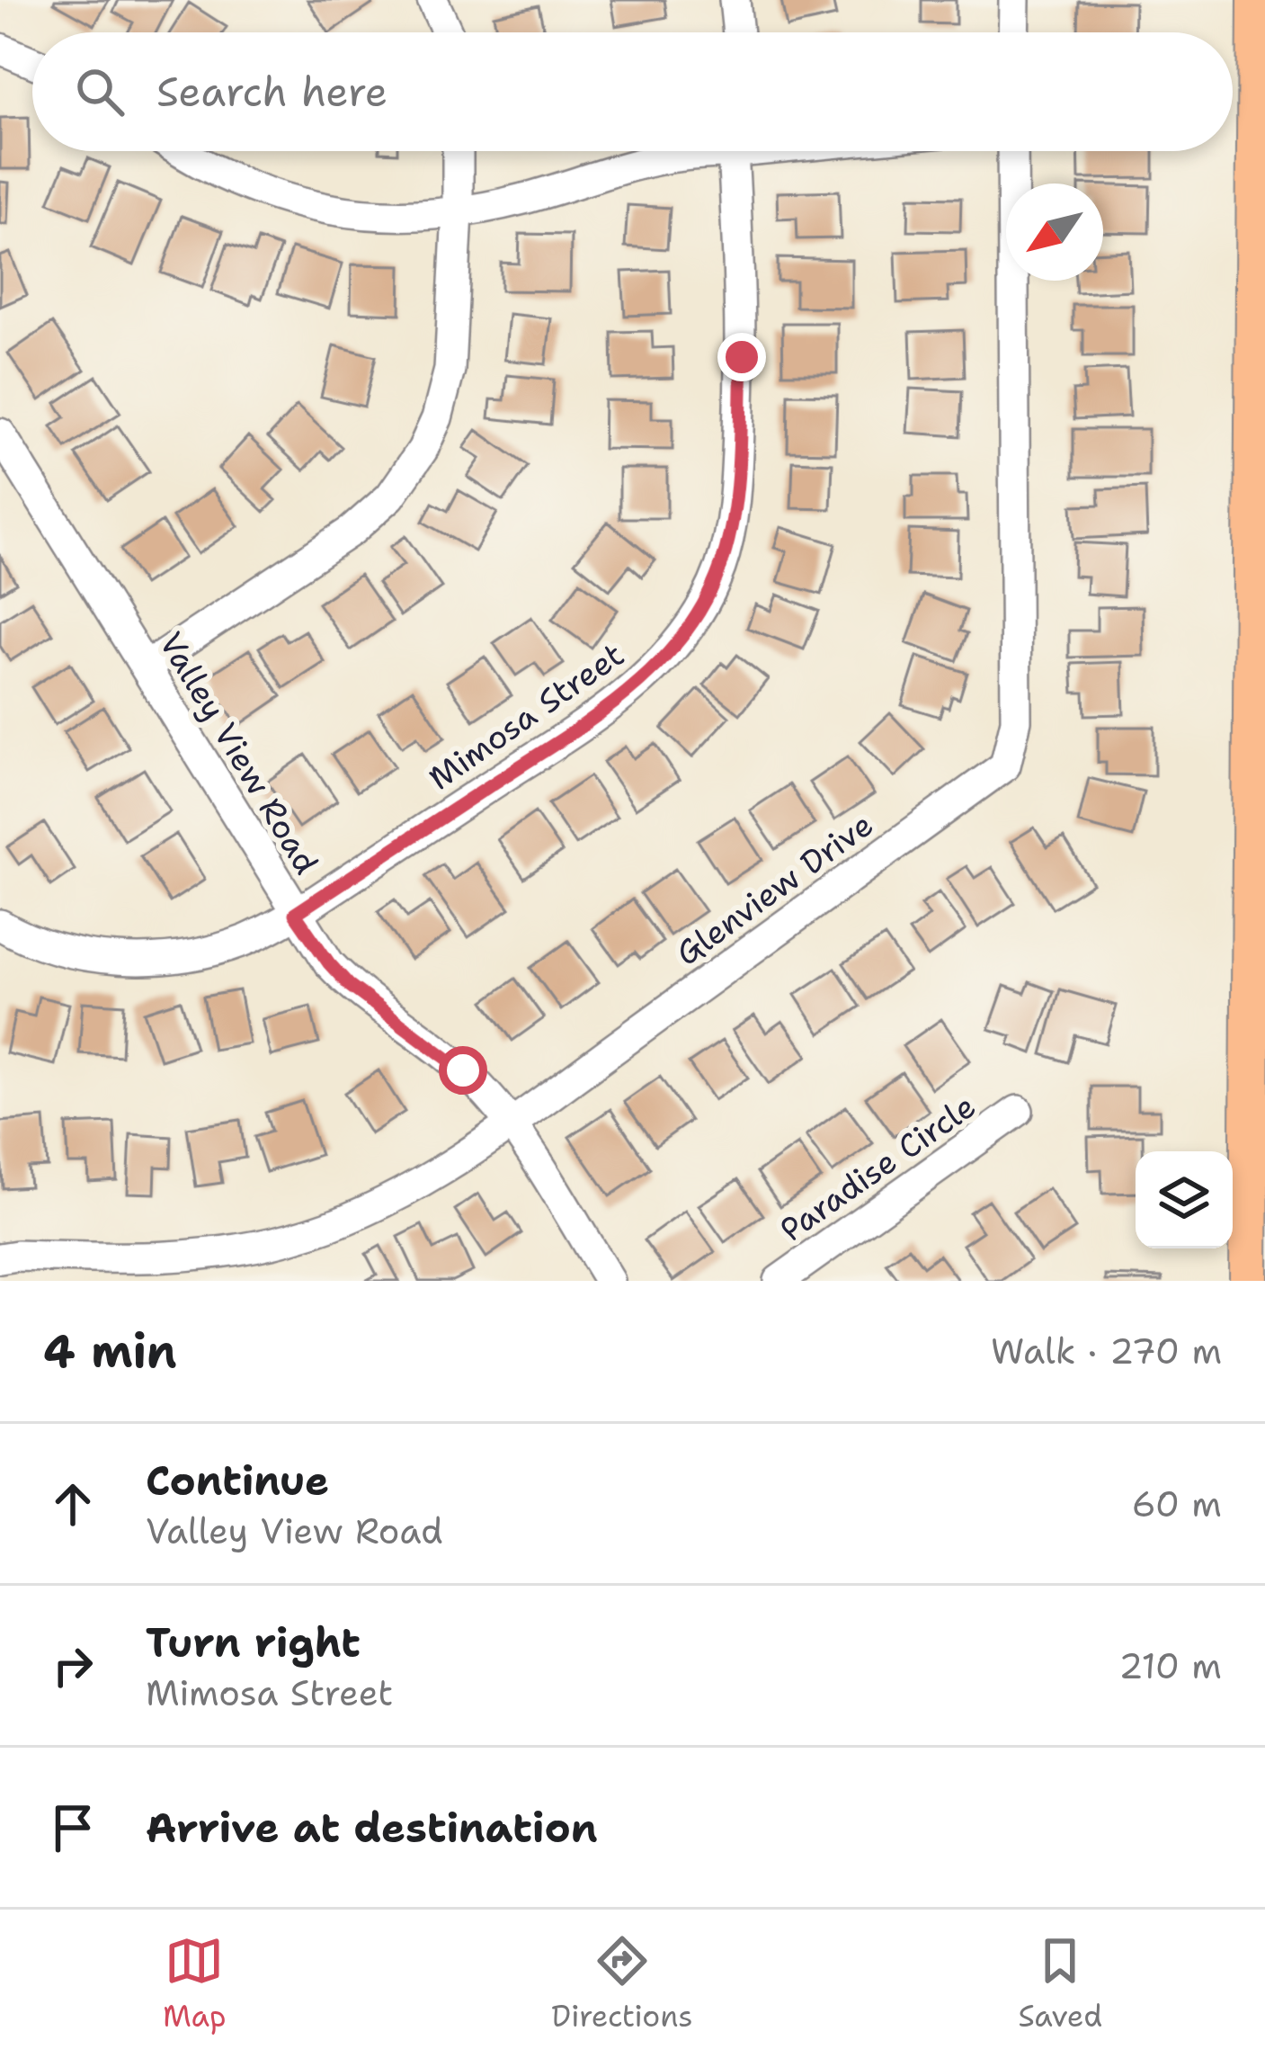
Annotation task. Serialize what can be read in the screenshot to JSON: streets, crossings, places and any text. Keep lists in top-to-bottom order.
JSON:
{
  "streets": {
    "street": [
      "Mimosa Street",
      "Valley View Road",
      "Glenview Drive",
      "Paradise Circle"
    ]
  },
  "crossings": [
    ["Mimosa Street", "Valley View Road"],
    ["Valley View Road", "Glenview Drive"]
  ],
  "north": "bottom left",
  "page": {
    "search": "Search here",
    "heading": ["4 min", "Walk · 270 m"],
    "list": [
      ["Continue", "Valley View Road", "60 m"],
      ["Turn right", "Mimosa Street", "210 m"],
      "Arrive at destination"
    ],
    "nav": ["Map", "Directions", "Saved"]
  }
}
